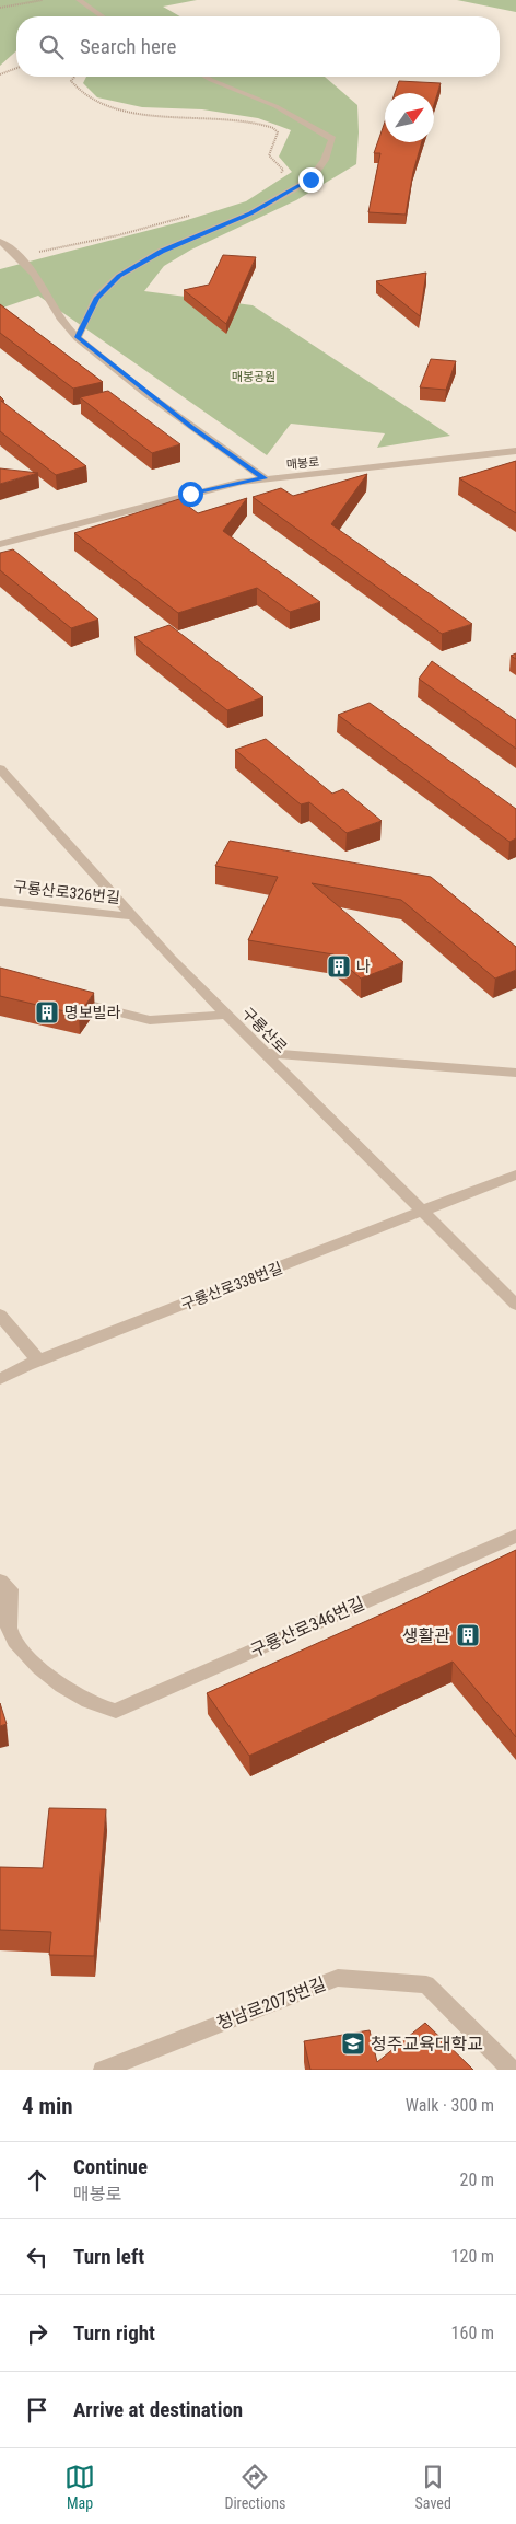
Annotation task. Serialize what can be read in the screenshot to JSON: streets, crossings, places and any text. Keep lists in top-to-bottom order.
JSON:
{
  "streets": {
    "street": [
      "매봉로",
      "구룡산로326번길",
      "구룡산로",
      "구룡산로338번길",
      "구룡산로346번길",
      "청남로2075번길"
    ]
  },
  "crossings": [
    ["구룡산로326번길", "구룡산로"],
    ["구룡산로", "구룡산로338번길"]
  ],
  "parks": ["매봉공원"],
  "places": {
    "building": ["나", "명보빌라", "생활관"],
    "school or university": ["청주교육대학교"]
  },
  "north": "top right",
  "page": {
    "search": "Search here",
    "heading": ["4 min", "Walk · 300 m"],
    "list": [
      ["Continue", "매봉로", "20 m"],
      ["Turn left", "120 m"],
      ["Turn right", "160 m"],
      "Arrive at destination"
    ],
    "nav": ["Map", "Directions", "Saved"]
  }
}
